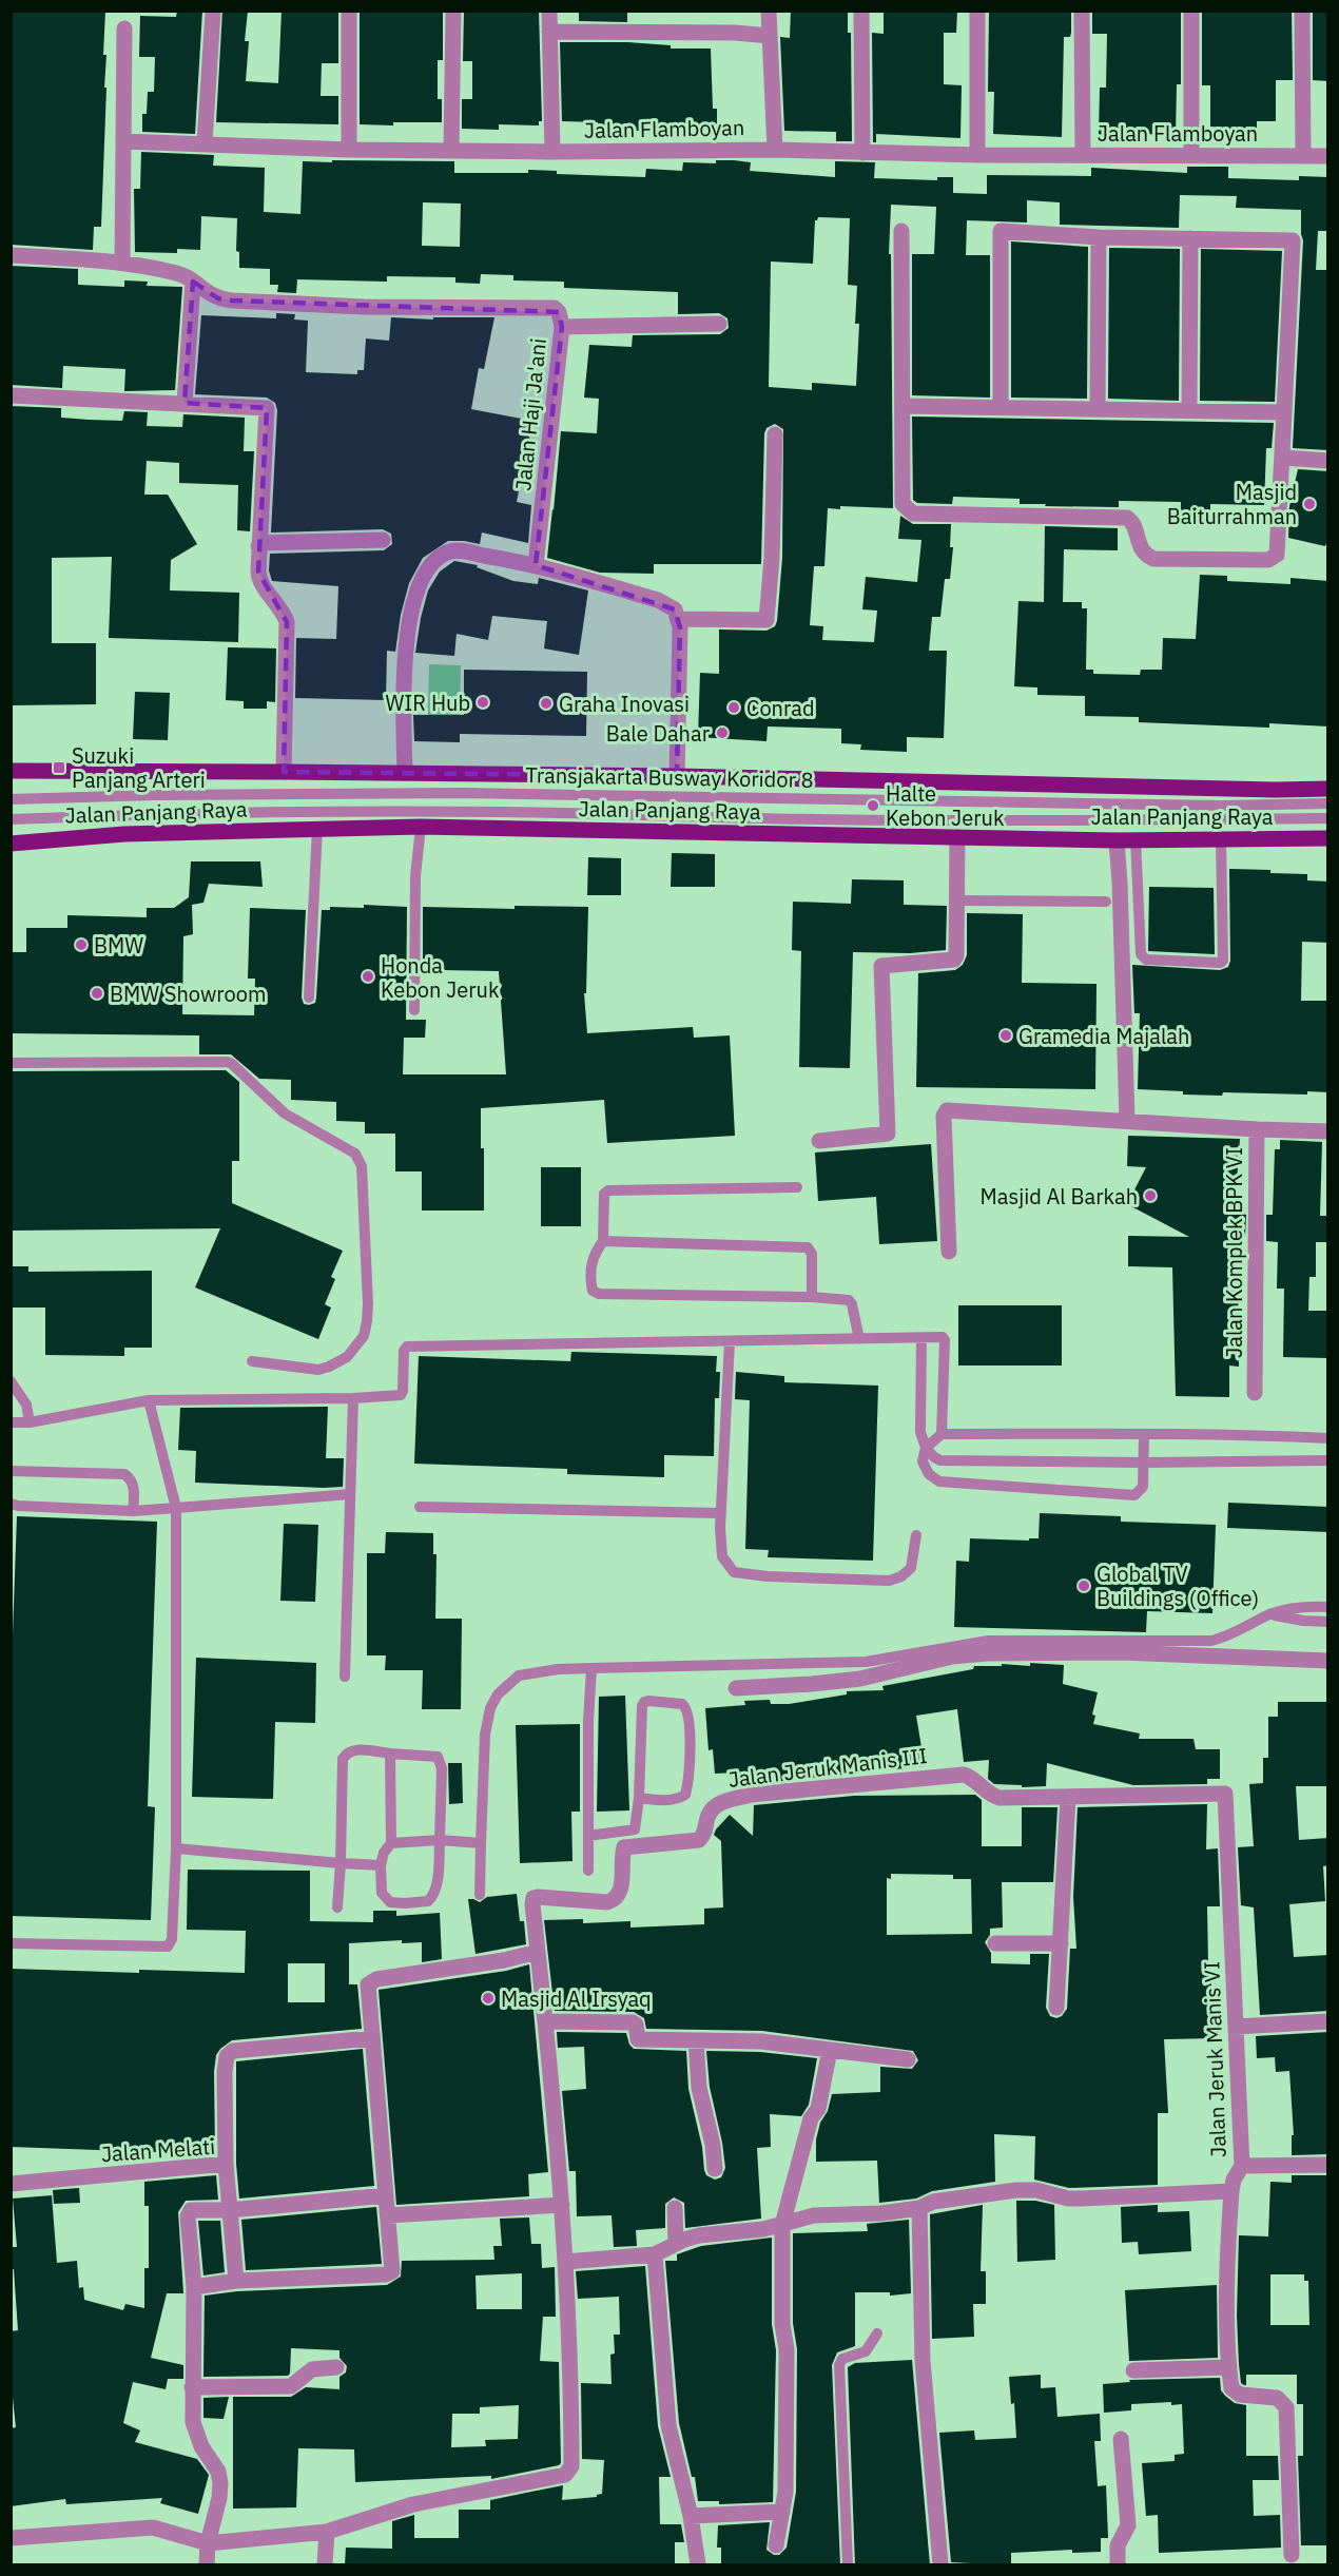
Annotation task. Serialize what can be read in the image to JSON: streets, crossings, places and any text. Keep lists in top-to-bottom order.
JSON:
{
  "streets": {
    "main road": ["Jalan Panjang Raya"],
    "street": [
      "Jalan Flamboyan",
      "Jalan Haji Ja'ani",
      "Jalan Komplek BPK VI",
      "Jalan Jeruk Manis III",
      "Jalan Jeruk Manis VI",
      "Jalan Melati"
    ],
    "lane": ["Transjakarta Busway Koridor 8"]
  },
  "crossings": [
    ["Jalan Jeruk Manis III", "Jalan Jeruk Manis VI"]
  ],
  "places": {
    "other": [
      "Masjid Baiturrahman",
      "WIR Hub",
      "Graha Inovasi",
      "Conrad",
      "Bale Dahar",
      "Halte Kebon Jeruk",
      "BMW",
      "Honda Kebon Jeruk",
      "BMW Showroom",
      "Gramedia Majalah",
      "Masjid Al Barkah",
      "Global TV Buildings (Office)",
      "Masjid Al Irsyaq"
    ],
    "transit": ["Suzuki Panjang Arteri"]
  }
}
